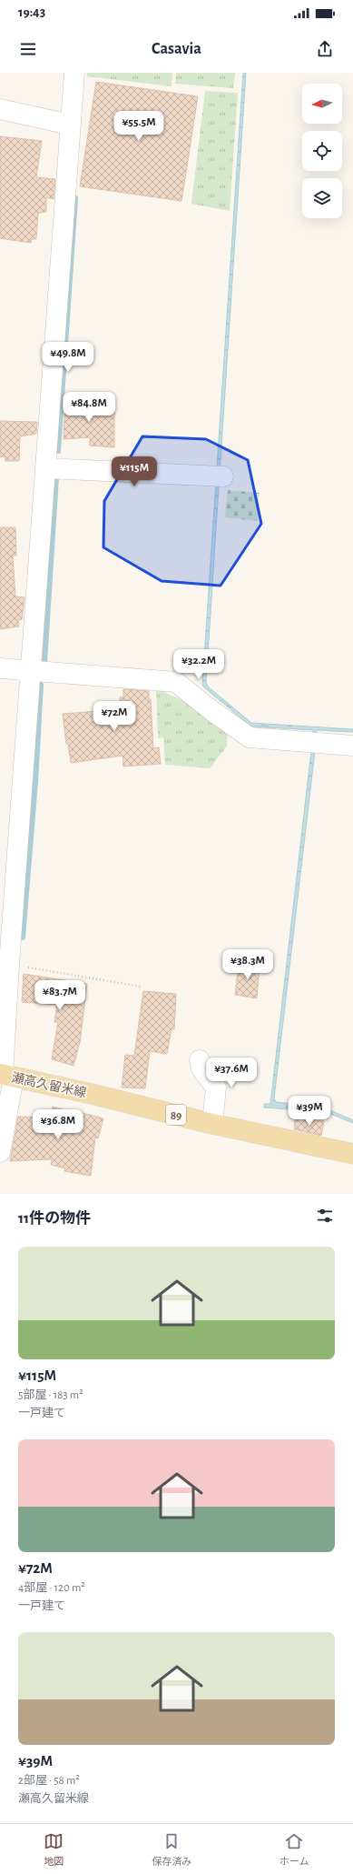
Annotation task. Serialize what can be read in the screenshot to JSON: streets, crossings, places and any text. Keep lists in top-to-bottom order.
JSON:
{
  "streets": {
    "main road": ["瀬高久留米線", "89"]
  },
  "north": "left",
  "page": {
    "status": "19:43",
    "header": "Casavia",
    "price": [
      "¥55.5M",
      "¥49.8M",
      "¥84.8M",
      "¥115M",
      "¥32.2M",
      "¥72M",
      "¥38.3M",
      "¥83.7M",
      "¥37.6M",
      "¥39M",
      "¥36.8M"
    ],
    "heading": "11件の物件",
    "list": [
      {
        "name": "¥115M",
        "note": "5部屋 · 183 m² · 一戸建て"
      },
      {
        "name": "¥72M",
        "note": "4部屋 · 120 m² · 一戸建て"
      },
      {
        "name": "¥39M",
        "note": "2部屋 · 58 m² · 瀬高久留米線"
      }
    ],
    "tabs": ["地図", "保存済み", "ホーム"]
  }
}
